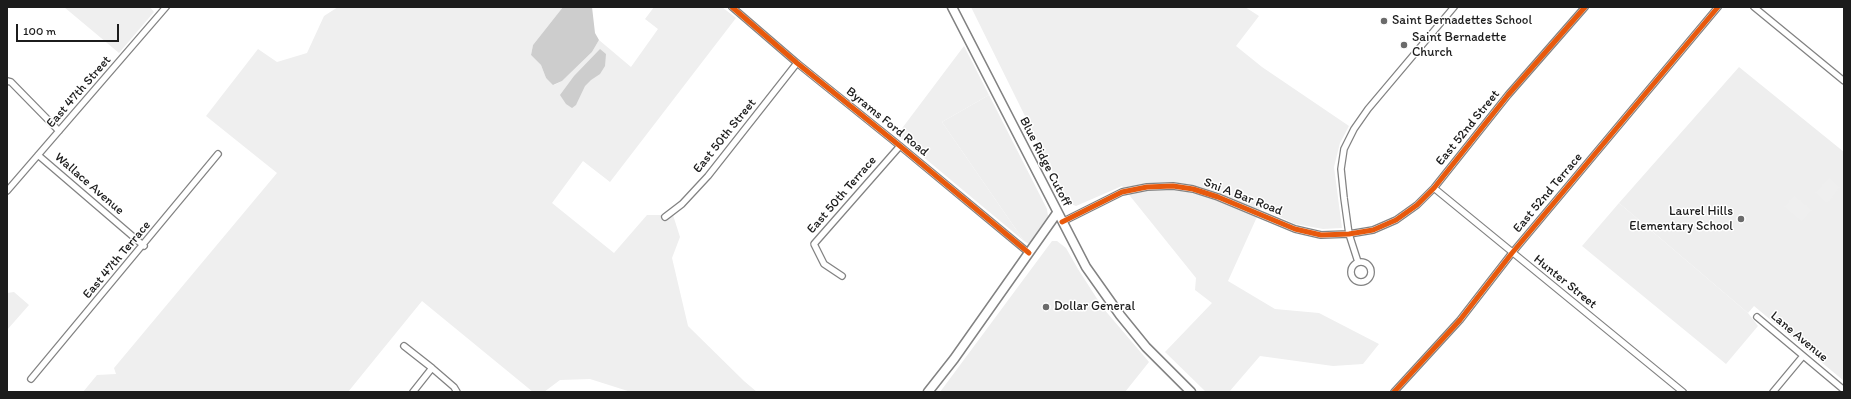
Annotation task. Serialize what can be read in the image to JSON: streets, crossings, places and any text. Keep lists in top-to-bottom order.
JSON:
{
  "streets": {
    "main road": ["Blue Ridge Cutoff"],
    "street": [
      "East 47th Street",
      "Byrams Ford Road",
      "East 52nd Street",
      "East 50th Street",
      "Wallace Avenue",
      "East 52nd Terrace",
      "East 50th Terrace",
      "Sni A Bar Road",
      "East 47th Terrace",
      "Hunter Street",
      "Lane Avenue"
    ]
  },
  "crossings": [
    ["East 47th Street", "Wallace Avenue"],
    ["Byrams Ford Road", "East 50th Street"],
    ["Byrams Ford Road", "East 50th Terrace"],
    ["East 52nd Street", "Sni A Bar Road"],
    ["East 52nd Street", "Hunter Street"],
    ["Blue Ridge Cutoff", "Sni A Bar Road"],
    ["Wallace Avenue", "East 47th Terrace"],
    ["East 52nd Terrace", "Hunter Street"]
  ],
  "places": [
    "Saint Bernadettes School",
    "Saint Bernadette Church",
    "Laurel Hills Elementary School",
    "Dollar General"
  ],
  "scale_bar": "100 m"
}
